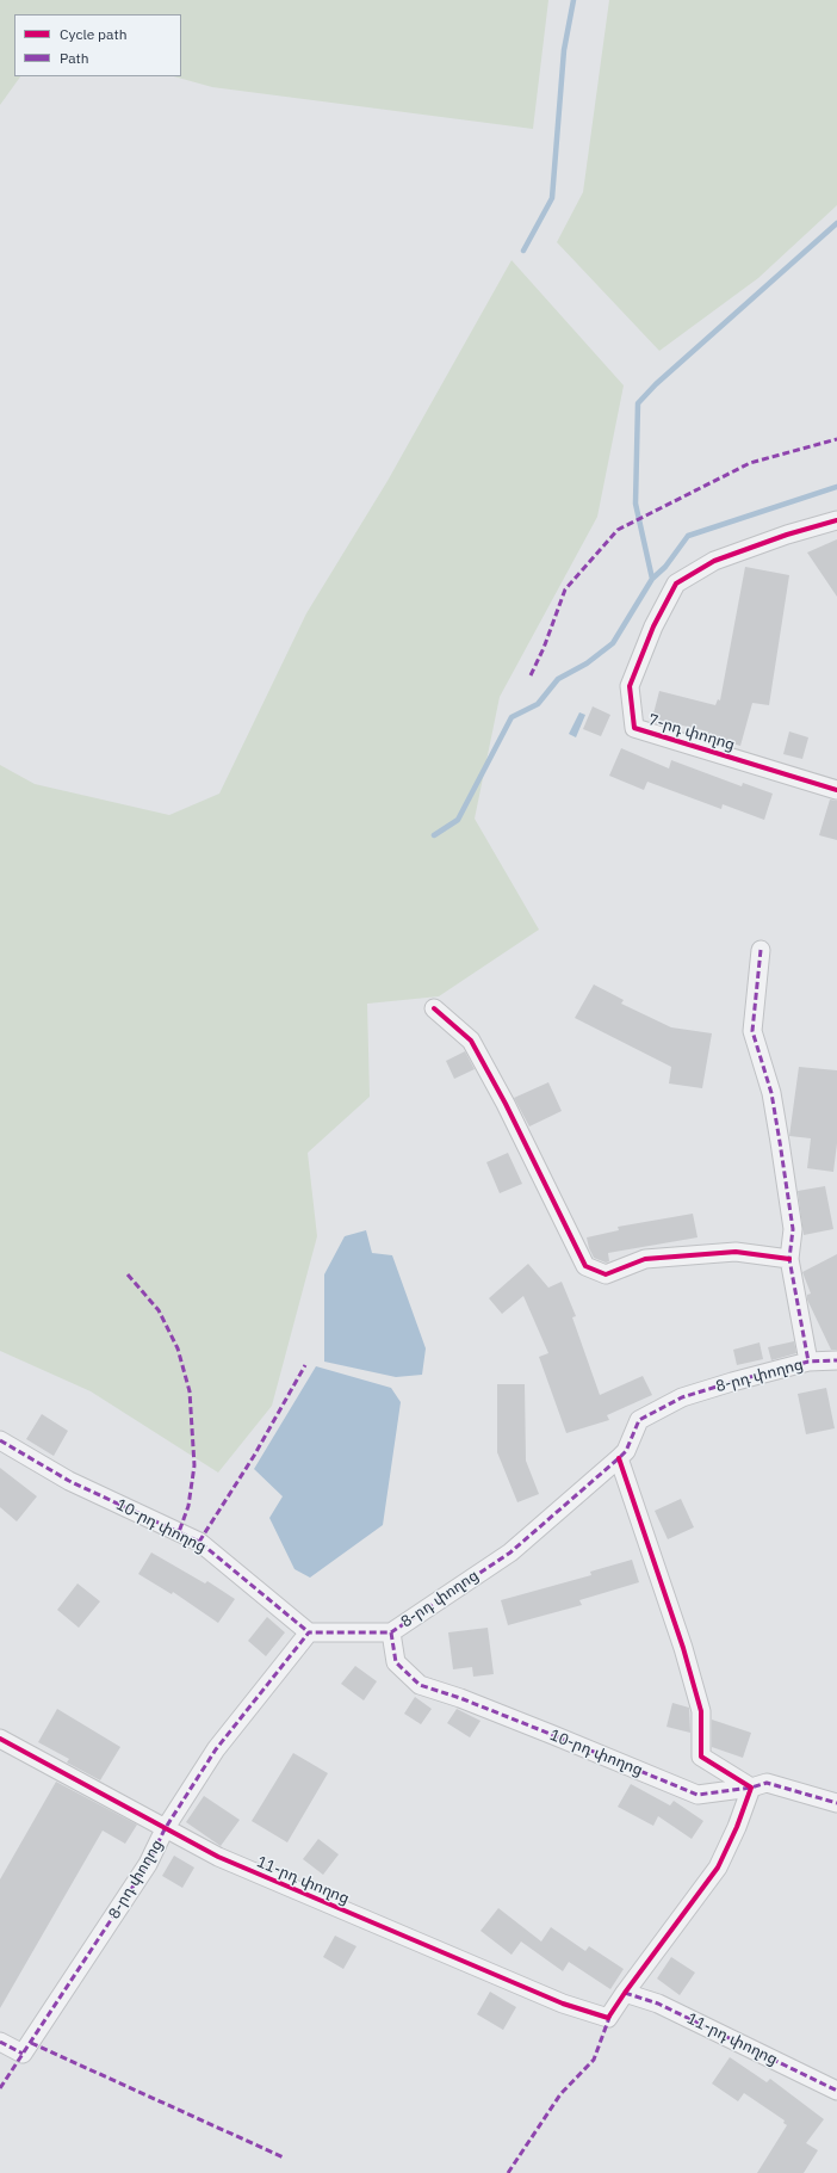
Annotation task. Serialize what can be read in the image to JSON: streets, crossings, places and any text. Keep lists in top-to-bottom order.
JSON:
{
  "streets": {
    "street": [
      "7-րդ փողոց",
      "8-րդ փողոց",
      "10-րդ փողոց",
      "11-րդ փողոց"
    ]
  },
  "crossings": [
    ["8-րդ փողոց", "10-րդ փողոց"],
    ["8-րդ փողոց", "11-րդ փողոց"]
  ],
  "legend": ["Cycle path", "Path"]
}
